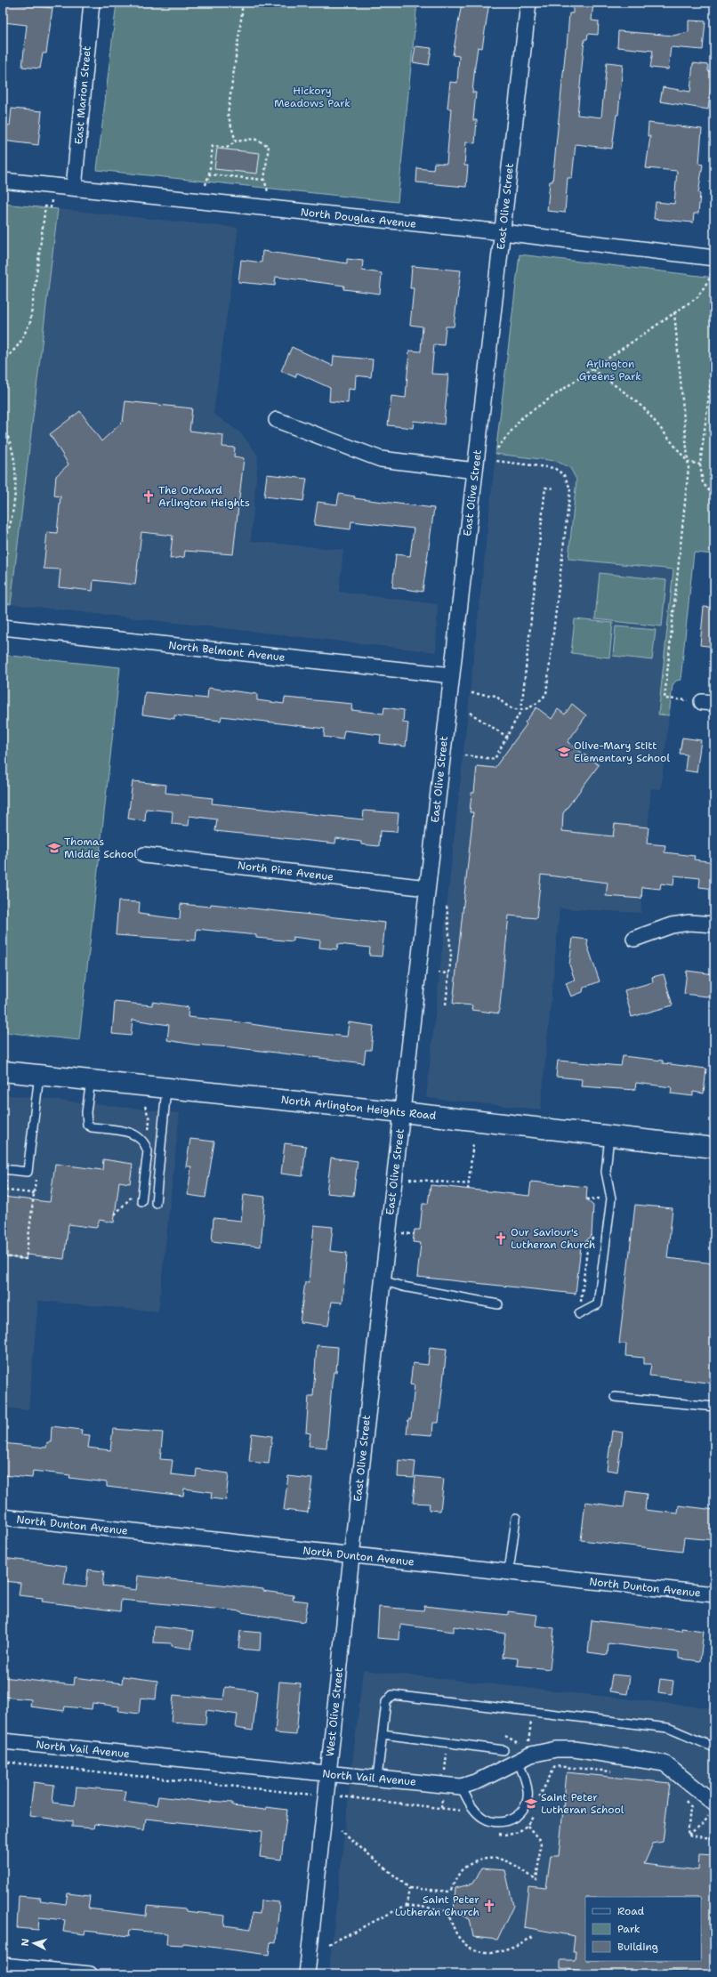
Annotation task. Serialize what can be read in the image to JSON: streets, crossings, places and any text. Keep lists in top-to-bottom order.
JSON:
{
  "streets": {
    "main road": ["North Arlington Heights Road"],
    "street": [
      "East Marion Street",
      "East Olive Street",
      "North Douglas Avenue",
      "North Belmont Avenue",
      "North Pine Avenue",
      "North Dunton Avenue",
      "West Olive Street",
      "North Vail Avenue"
    ]
  },
  "crossings": [
    ["East Marion Street", "North Douglas Avenue"],
    ["East Olive Street", "North Douglas Avenue"],
    ["East Olive Street", "North Belmont Avenue"],
    ["East Olive Street", "North Pine Avenue"],
    ["East Olive Street", "North Arlington Heights Road"],
    ["East Olive Street", "North Dunton Avenue"],
    ["East Olive Street", "West Olive Street"],
    ["North Dunton Avenue", "West Olive Street"],
    ["West Olive Street", "North Vail Avenue"]
  ],
  "parks": ["Hickory Meadows Park", "Arlington Greens Park"],
  "places": {
    "church": ["The Orchard Arlington Heights", "Our Saviour's Lutheran Church", "Saint Peter Lutheran Church"],
    "school or university": ["Olive-Mary Stitt Elementary School", "Thomas Middle School", "Saint Peter Lutheran School"]
  },
  "legend": ["Road", "Park", "Building"],
  "north": "left"
}
